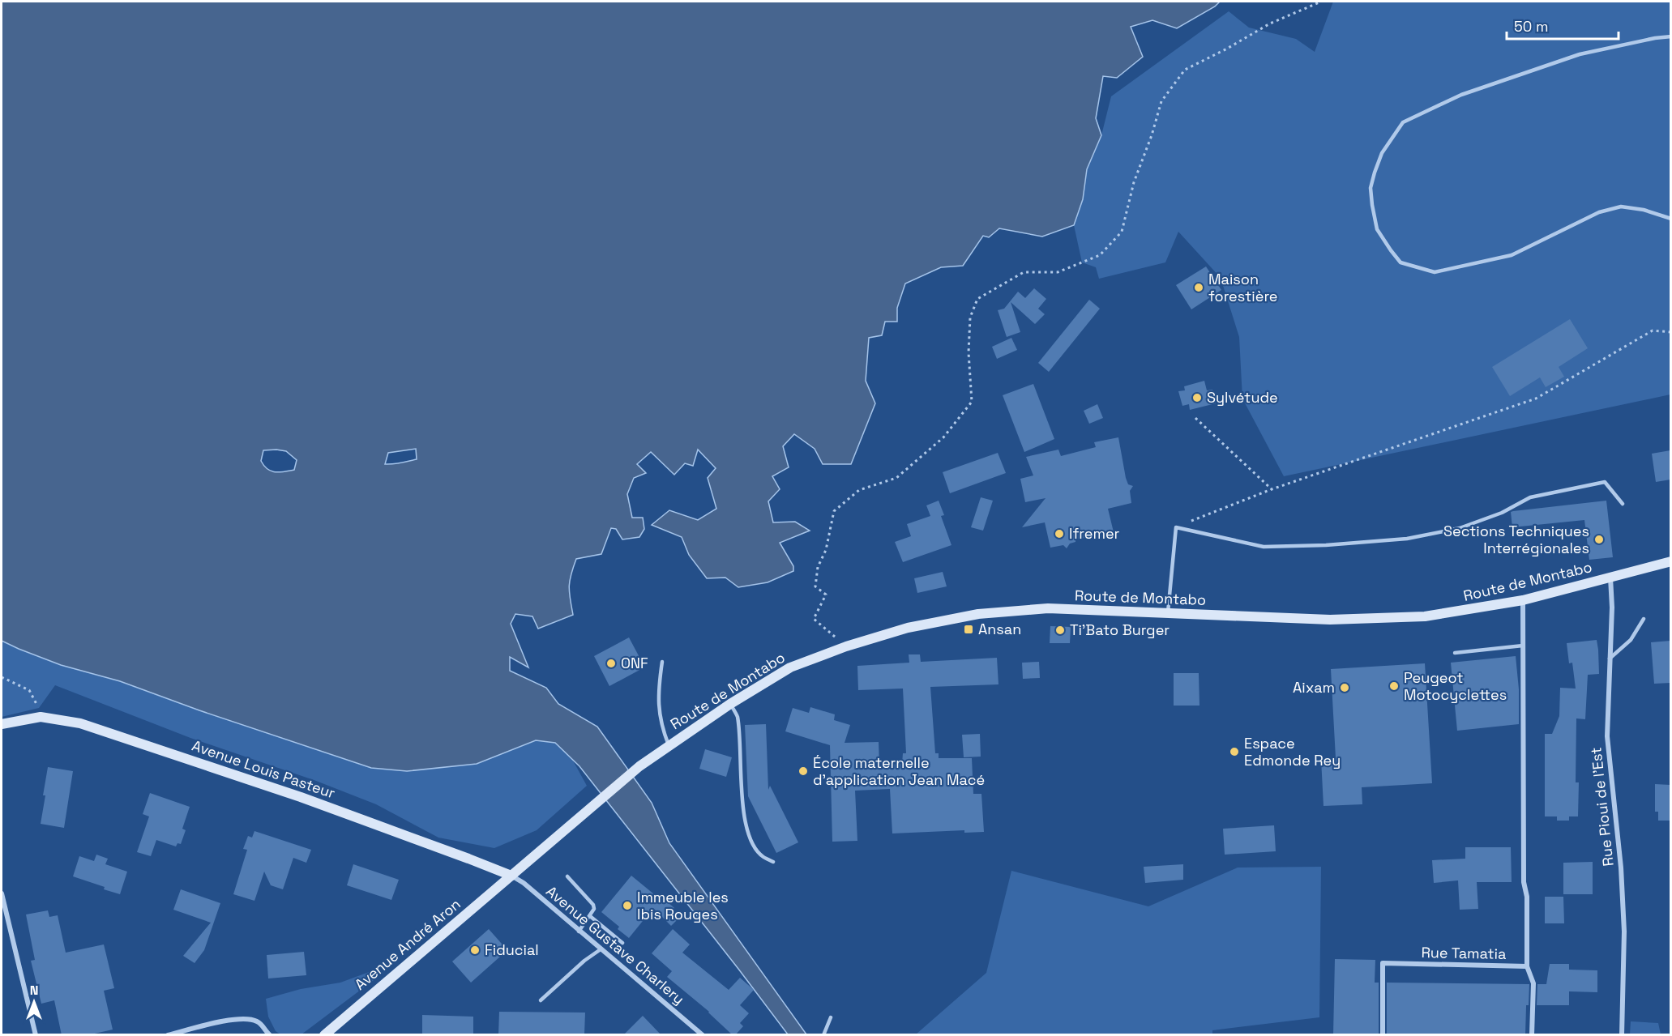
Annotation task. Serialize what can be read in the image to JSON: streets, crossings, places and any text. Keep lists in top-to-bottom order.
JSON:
{
  "streets": {
    "main road": ["Route de Montabo", "Avenue Louis Pasteur", "Avenue André Aron"],
    "street": ["Rue Pioui de l'Est", "Avenue Gustave Charlery", "Rue Tamatia"]
  },
  "crossings": [
    ["Route de Montabo", "Avenue Louis Pasteur"],
    ["Route de Montabo", "Rue Pioui de l'Est"],
    ["Route de Montabo", "Avenue André Aron"],
    ["Route de Montabo", "Avenue Gustave Charlery"],
    ["Avenue Louis Pasteur", "Avenue André Aron"],
    ["Avenue Louis Pasteur", "Avenue Gustave Charlery"],
    ["Avenue André Aron", "Avenue Gustave Charlery"]
  ],
  "places": {
    "other": [
      "Maison forestière",
      "Sylvétude",
      "Ifremer",
      "Sections Techniques Interrégionales",
      "Ti'Bato Burger",
      "ONF",
      "Peugeot Motocyclettes",
      "Aixam",
      "Espace Edmonde Rey",
      "École maternelle d'application Jean Macé",
      "Immeuble les Ibis Rouges",
      "Fiducial"
    ],
    "transit": ["Ansan"]
  },
  "scale_bar": "50 m",
  "north": "top"
}
